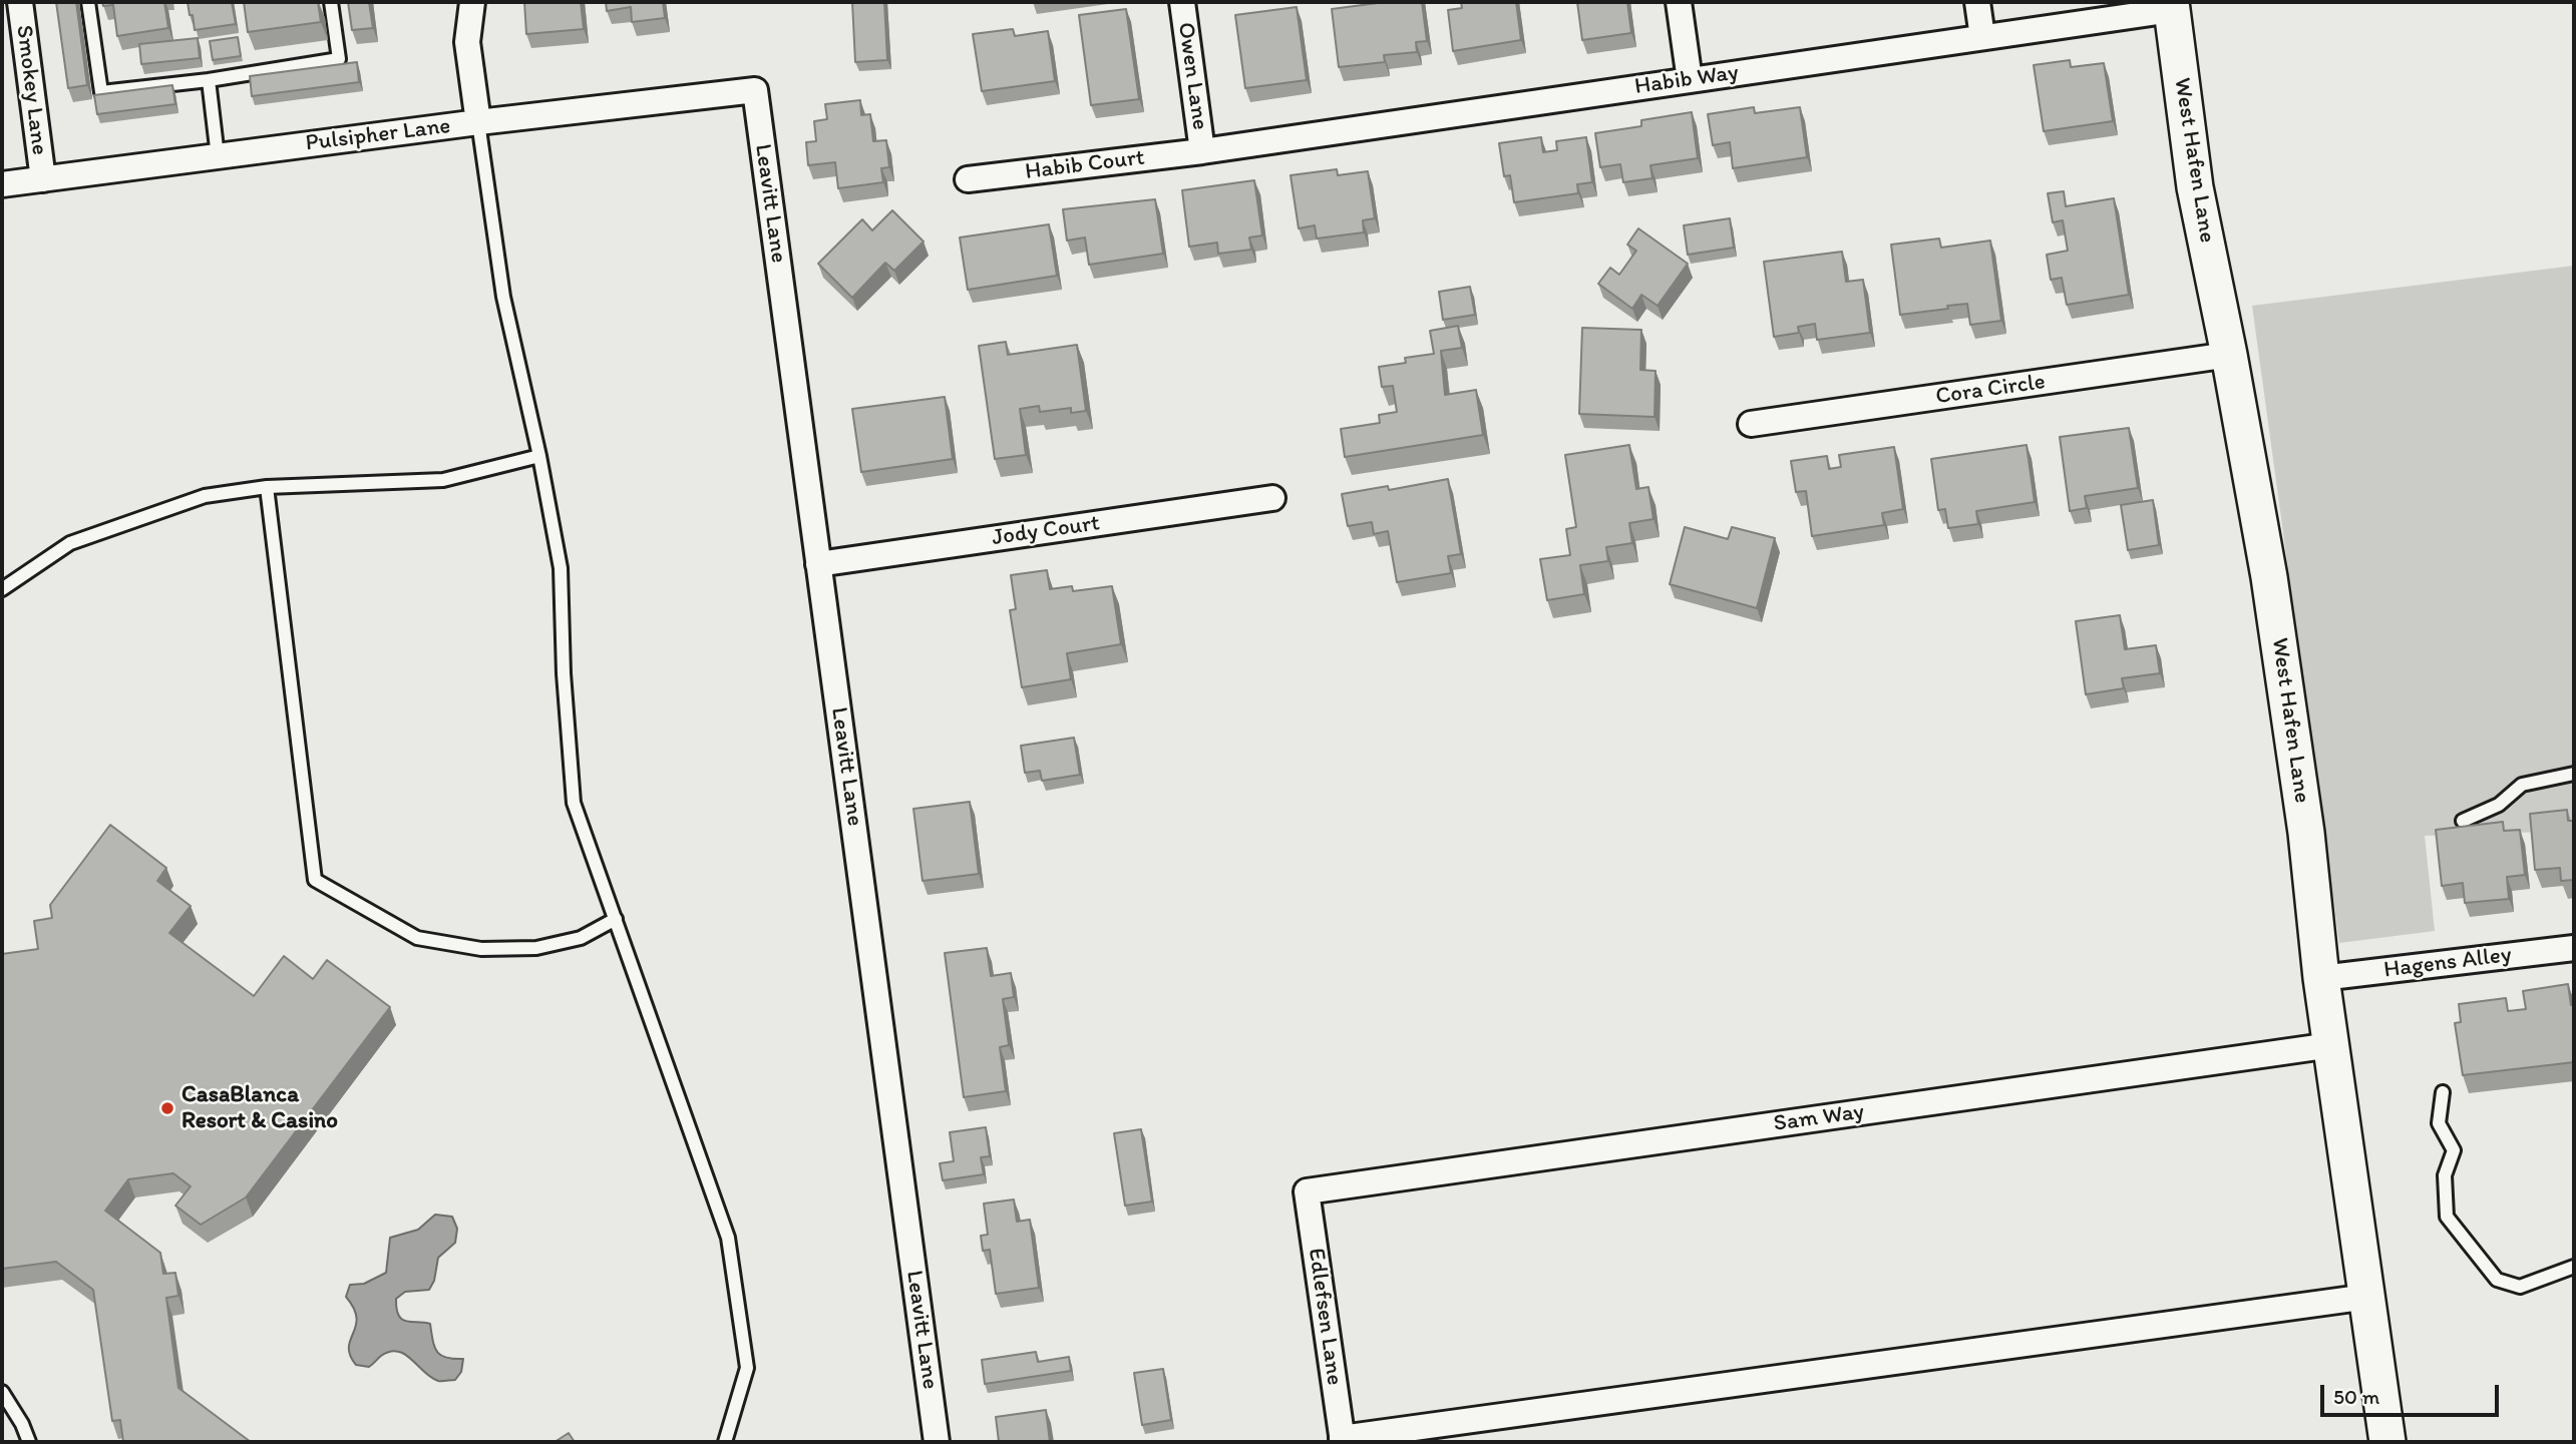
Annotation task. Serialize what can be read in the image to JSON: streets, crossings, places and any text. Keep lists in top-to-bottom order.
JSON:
{
  "streets": {
    "main road": ["West Hafen Lane"],
    "street": [
      "Owen Lane",
      "Habib Way",
      "Smokey Lane",
      "Pulsipher Lane",
      "Habib Court",
      "Leavitt Lane",
      "Cora Circle",
      "Jody Court",
      "Hagens Alley",
      "Sam Way",
      "Edlefsen Lane"
    ]
  },
  "crossings": [
    ["Owen Lane", "Habib Way"],
    ["Owen Lane", "Habib Court"],
    ["Habib Way", "West Hafen Lane"],
    ["Habib Way", "Habib Court"],
    ["Smokey Lane", "Pulsipher Lane"],
    ["Pulsipher Lane", "Leavitt Lane"],
    ["West Hafen Lane", "Cora Circle"],
    ["West Hafen Lane", "Hagens Alley"],
    ["West Hafen Lane", "Sam Way"],
    ["Leavitt Lane", "Jody Court"],
    ["Sam Way", "Edlefsen Lane"]
  ],
  "places": ["CasaBlanca Resort & Casino"],
  "scale_bar": "50 m"
}
